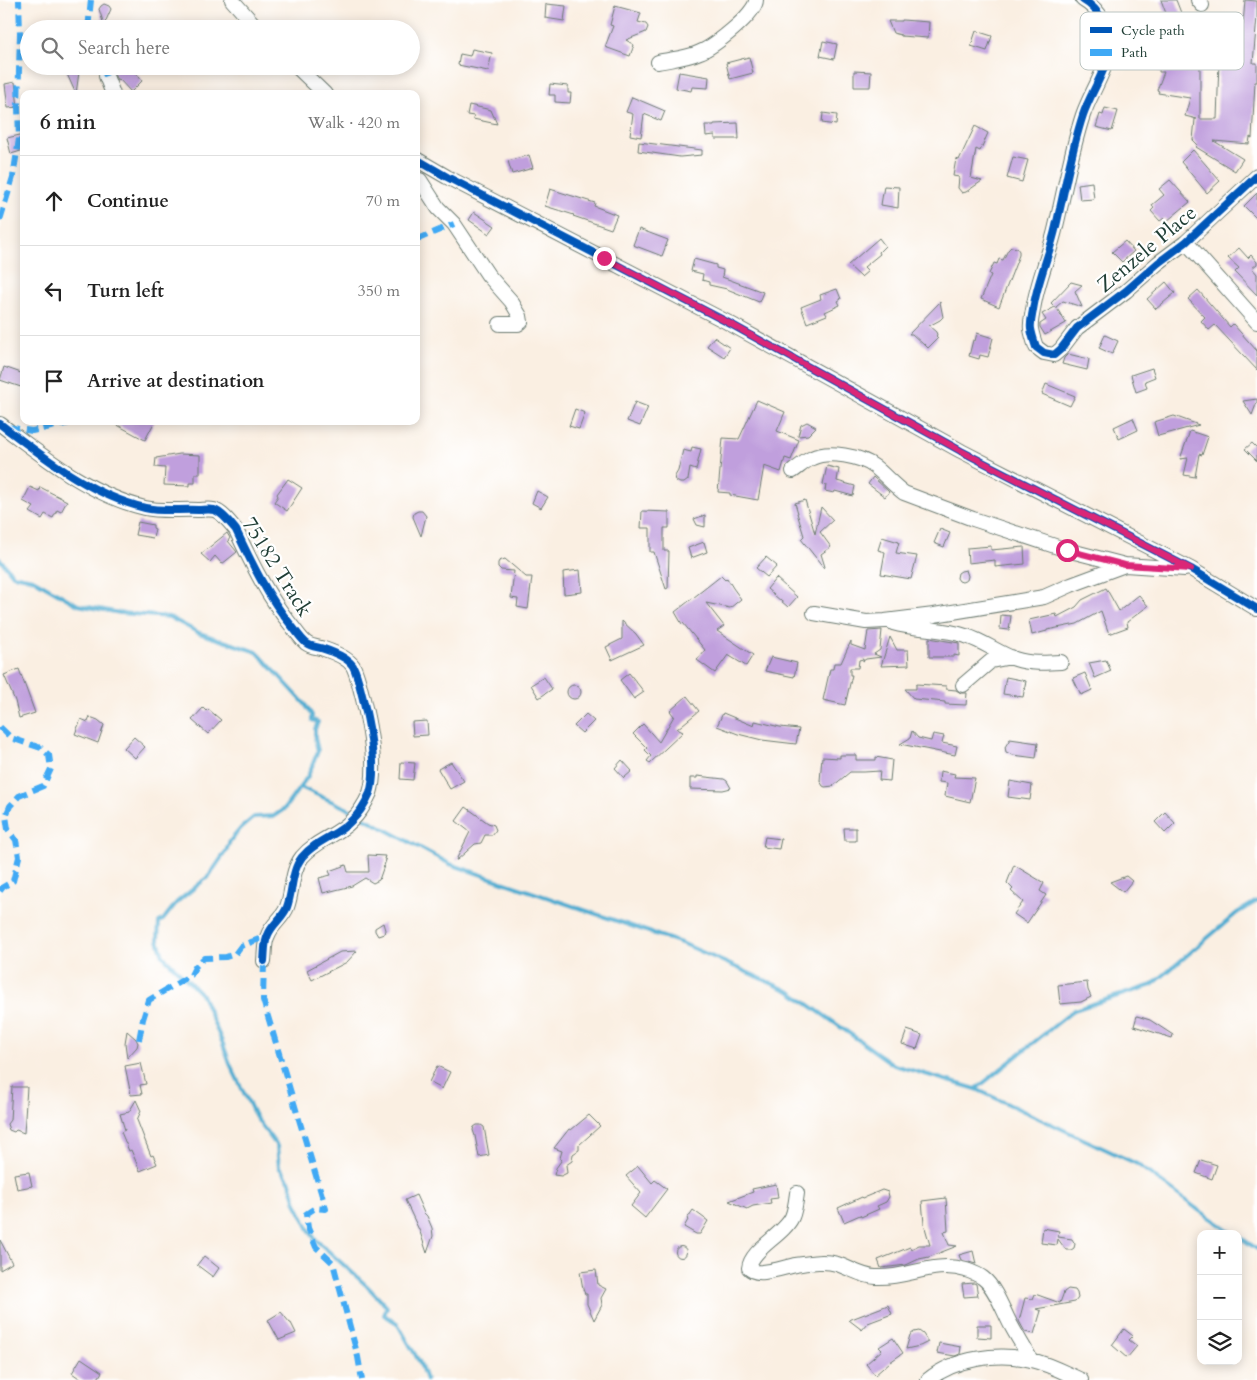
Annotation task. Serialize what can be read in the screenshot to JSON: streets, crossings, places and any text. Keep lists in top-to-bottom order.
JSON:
{
  "streets": {
    "street": ["Zenzele Place", "75182 Track"]
  },
  "legend": ["Cycle path", "Path"],
  "page": {
    "search": "Search here",
    "heading": ["6 min", "Walk · 420 m"],
    "list": [
      ["Continue", "70 m"],
      ["Turn left", "350 m"],
      "Arrive at destination"
    ],
    "map_buttons": ["+", "−"]
  }
}
